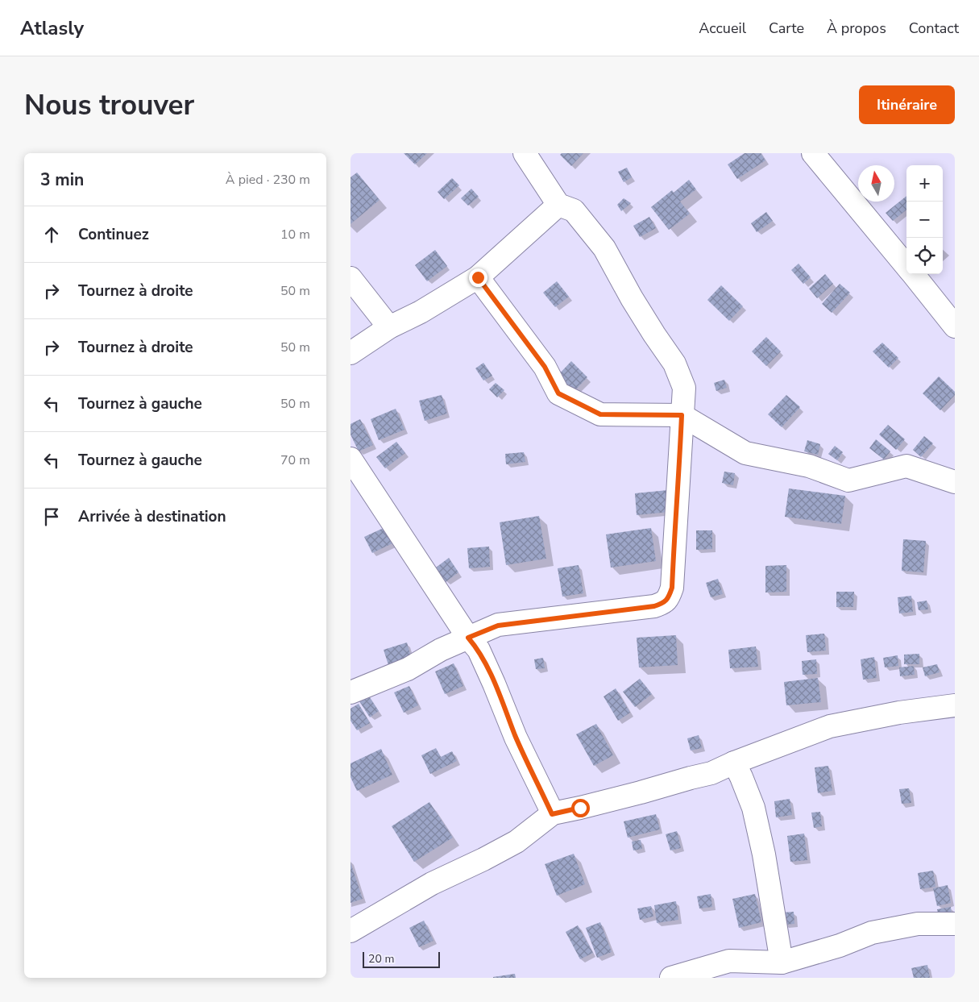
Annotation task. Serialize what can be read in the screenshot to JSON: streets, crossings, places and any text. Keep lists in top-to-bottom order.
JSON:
{
  "scale_bar": "20 m",
  "north": "top",
  "page": {
    "header": "Atlasly",
    "nav": [
      "Accueil",
      "Carte",
      "À propos",
      "Contact"
    ],
    "buttons": "Itinéraire",
    "title": "Nous trouver",
    "heading": ["3 min", "À pied · 230 m"],
    "map_buttons": ["+", "−"],
    "list": [
      ["Continuez", "10 m"],
      ["Tournez à droite", "50 m"],
      ["Tournez à droite", "50 m"],
      ["Tournez à gauche", "50 m"],
      ["Tournez à gauche", "70 m"],
      "Arrivée à destination"
    ],
    "scale": "20 m"
  }
}
